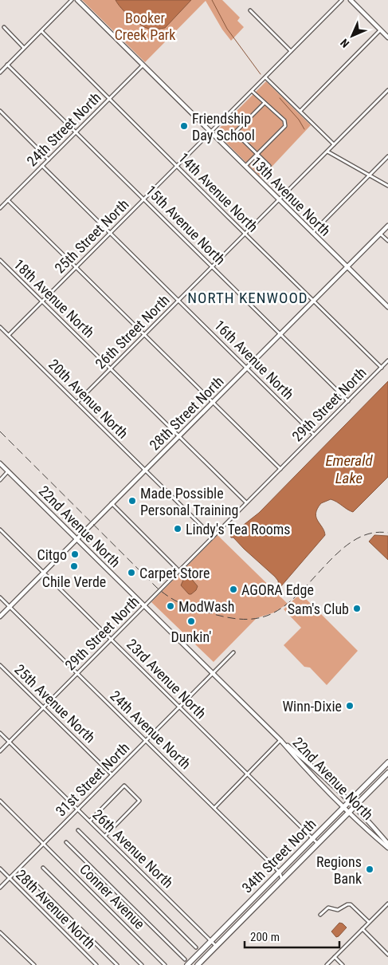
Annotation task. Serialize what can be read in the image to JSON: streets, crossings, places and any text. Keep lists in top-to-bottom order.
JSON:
{
  "streets": {
    "highway": ["34th Street North"],
    "street": [
      "24th Street North",
      "14th Avenue North",
      "13th Avenue North",
      "15th Avenue North",
      "25th Street North",
      "18th Avenue North",
      "26th Street North",
      "16th Avenue North",
      "20th Avenue North",
      "29th Street North",
      "28th Street North",
      "22nd Avenue North",
      "23rd Avenue North",
      "25th Avenue North",
      "24th Avenue North",
      "31st Street North",
      "26th Avenue North",
      "Conner Avenue",
      "28th Avenue North"
    ]
  },
  "crossings": [
    ["24th Street North", "14th Avenue North"],
    ["24th Street North", "13th Avenue North"],
    ["24th Street North", "15th Avenue North"],
    ["24th Street North", "16th Avenue North"],
    ["14th Avenue North", "25th Street North"],
    ["14th Avenue North", "26th Street North"],
    ["14th Avenue North", "29th Street North"],
    ["14th Avenue North", "28th Street North"],
    ["13th Avenue North", "25th Street North"],
    ["13th Avenue North", "26th Street North"],
    ["13th Avenue North", "28th Street North"],
    ["15th Avenue North", "25th Street North"],
    ["15th Avenue North", "26th Street North"],
    ["15th Avenue North", "29th Street North"],
    ["15th Avenue North", "28th Street North"],
    ["25th Street North", "18th Avenue North"],
    ["25th Street North", "16th Avenue North"],
    ["25th Street North", "20th Avenue North"],
    ["18th Avenue North", "26th Street North"],
    ["18th Avenue North", "29th Street North"],
    ["18th Avenue North", "28th Street North"],
    ["26th Street North", "16th Avenue North"],
    ["26th Street North", "20th Avenue North"],
    ["16th Avenue North", "29th Street North"],
    ["16th Avenue North", "28th Street North"],
    ["20th Avenue North", "29th Street North"],
    ["20th Avenue North", "28th Street North"],
    ["29th Street North", "22nd Avenue North"],
    ["29th Street North", "23rd Avenue North"],
    ["29th Street North", "25th Avenue North"],
    ["29th Street North", "24th Avenue North"],
    ["29th Street North", "26th Avenue North"],
    ["28th Street North", "22nd Avenue North"],
    ["28th Street North", "23rd Avenue North"],
    ["28th Street North", "24th Avenue North"],
    ["22nd Avenue North", "31st Street North"],
    ["22nd Avenue North", "34th Street North"],
    ["23rd Avenue North", "31st Street North"],
    ["23rd Avenue North", "34th Street North"],
    ["25th Avenue North", "31st Street North"],
    ["24th Avenue North", "31st Street North"],
    ["24th Avenue North", "34th Street North"],
    ["31st Street North", "26th Avenue North"],
    ["31st Street North", "Conner Avenue"],
    ["31st Street North", "28th Avenue North"],
    ["26th Avenue North", "34th Street North"]
  ],
  "districts": ["NORTH KENWOOD"],
  "water": ["Emerald Lake"],
  "parks": ["Booker Creek Park"],
  "places": [
    "Friendship Day School",
    "Made Possible Personal Training",
    "Lindy's Tea Rooms",
    "Citgo",
    "Chile Verde",
    "Carpet Store",
    "AGORA Edge",
    "ModWash",
    "Sam's Club",
    "Dunkin'",
    "Winn-Dixie",
    "Regions Bank"
  ],
  "scale_bar": "200 m",
  "north": "bottom left"
}
